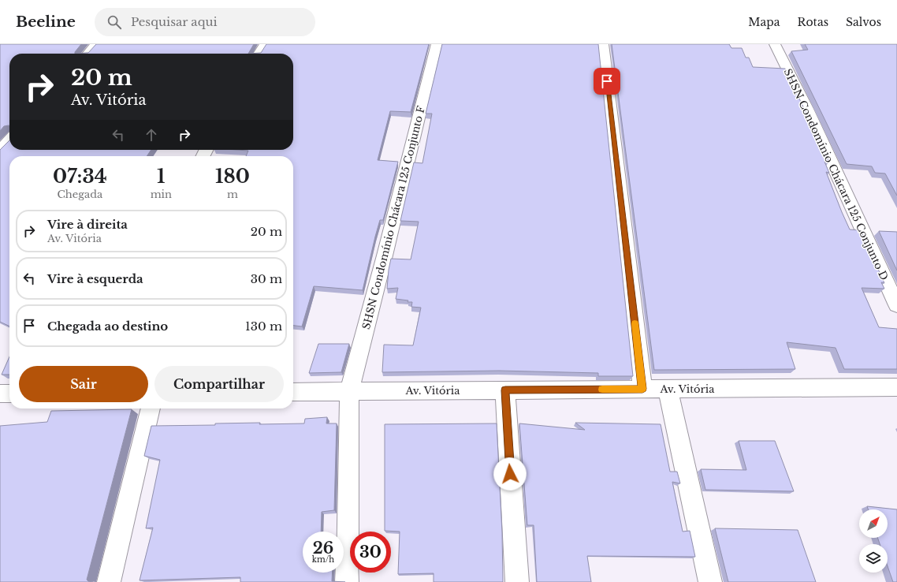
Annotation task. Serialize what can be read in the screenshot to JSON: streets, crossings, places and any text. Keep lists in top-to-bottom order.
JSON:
{
  "streets": {
    "street": ["SHSN Condomínio Chácara 125 Conjunto D", "SHSN Condomínio Chácara 125 Conjunto F", "Av. Vitória"]
  },
  "crossings": [
    ["SHSN Condomínio Chácara 125 Conjunto F", "Av. Vitória"]
  ],
  "north": "top right",
  "page": {
    "header": "Beeline",
    "search": "Pesquisar aqui",
    "nav": ["Mapa", "Rotas", "Salvos"],
    "turn": ["20 m", "Av. Vitória"],
    "eta": [
      "07:34",
      "Chegada",
      "1",
      "min",
      "180",
      "m"
    ],
    "list": [
      {
        "name": "Vire à direita",
        "note": "Av. Vitória",
        "value": "20 m"
      },
      {
        "name": "Vire à esquerda",
        "value": "30 m"
      },
      {
        "name": "Chegada ao destino",
        "value": "130 m"
      }
    ],
    "buttons": ["Sair", "Compartilhar"],
    "speed": "26 km/h",
    "limit": "30"
  }
}
